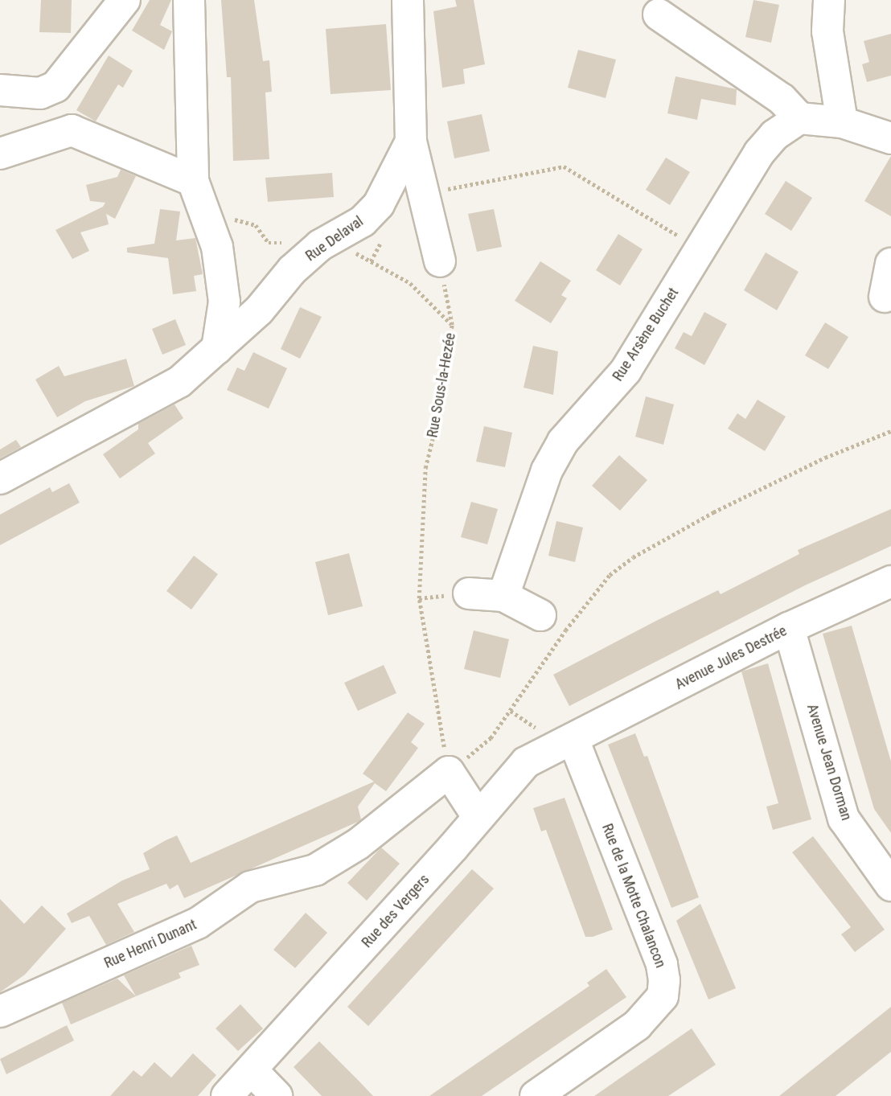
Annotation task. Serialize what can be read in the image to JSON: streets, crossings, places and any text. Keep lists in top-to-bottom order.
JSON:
{
  "streets": {
    "street": [
      "Rue Delaval",
      "Rue Arsène Buchet",
      "Avenue Jules Destrée",
      "Avenue Jean Dorman",
      "Rue de la Motte Chalancon",
      "Rue des Vergers",
      "Rue Henri Dunant"
    ],
    "path": ["Rue Sous-la-Hezée"]
  },
  "crossings": [
    ["Rue Sous-la-Hezée", "Rue Henri Dunant"],
    ["Avenue Jules Destrée", "Avenue Jean Dorman"],
    ["Avenue Jules Destrée", "Rue de la Motte Chalancon"],
    ["Avenue Jules Destrée", "Rue des Vergers"],
    ["Rue de la Motte Chalancon", "Rue des Vergers"]
  ]
}
